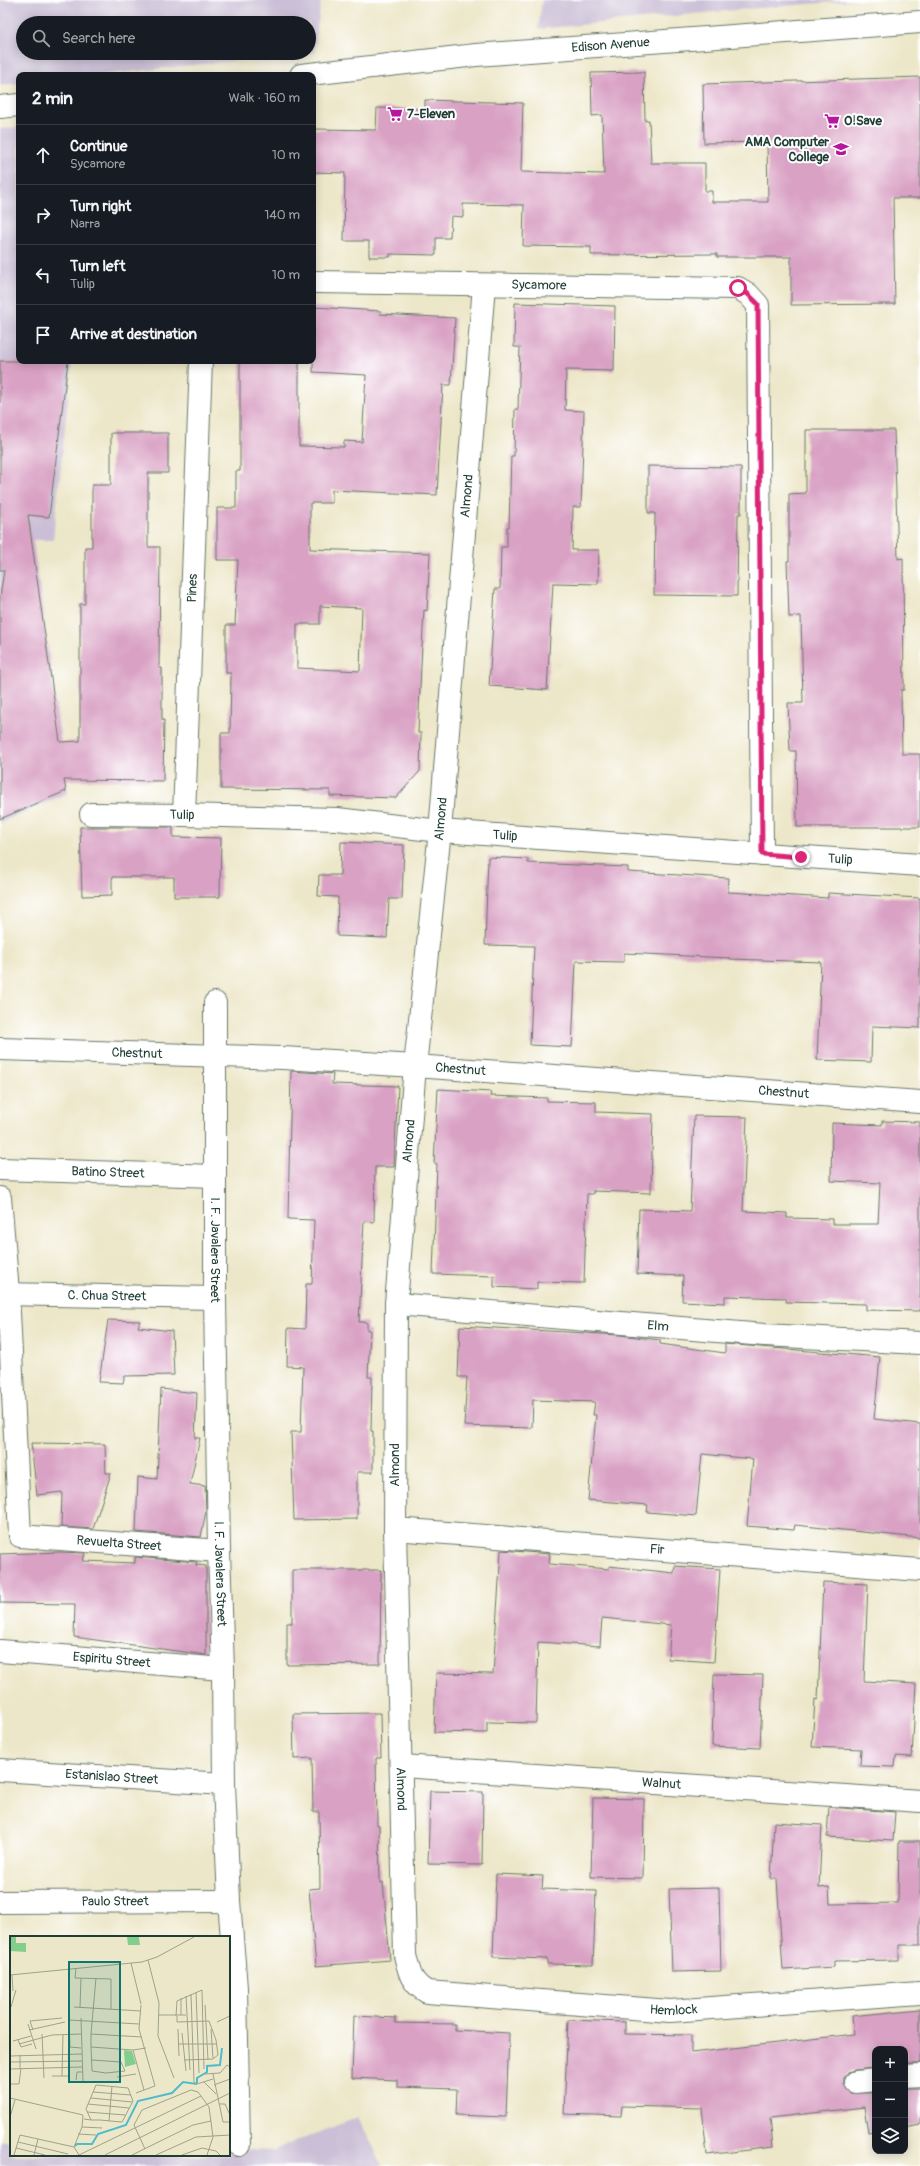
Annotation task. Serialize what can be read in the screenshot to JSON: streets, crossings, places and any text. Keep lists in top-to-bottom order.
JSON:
{
  "streets": {
    "street": [
      "Edison Avenue",
      "Sycamore",
      "Almond",
      "Pines",
      "Tulip",
      "Chestnut",
      "Batino Street",
      "I. F. Javalera Street",
      "C. Chua Street",
      "Elm",
      "Revuelta Street",
      "Fir",
      "Espiritu Street",
      "Estanislao Street",
      "Walnut",
      "Paulo Street",
      "Hemlock"
    ]
  },
  "crossings": [
    ["Sycamore", "Almond"],
    ["Sycamore", "Tulip"],
    ["Almond", "Tulip"],
    ["Almond", "Chestnut"],
    ["Almond", "Elm"],
    ["Almond", "Fir"],
    ["Almond", "Walnut"],
    ["Almond", "Hemlock"],
    ["Pines", "Tulip"],
    ["Chestnut", "I. F. Javalera Street"],
    ["Batino Street", "I. F. Javalera Street"],
    ["I. F. Javalera Street", "C. Chua Street"],
    ["I. F. Javalera Street", "Revuelta Street"],
    ["I. F. Javalera Street", "Espiritu Street"],
    ["I. F. Javalera Street", "Estanislao Street"],
    ["I. F. Javalera Street", "Paulo Street"],
    ["C. Chua Street", "Revuelta Street"]
  ],
  "places": {
    "supermarket": ["7-Eleven", "O!Save"],
    "school or university": ["AMA Computer College"]
  },
  "page": {
    "search": "Search here",
    "heading": ["2 min", "Walk · 160 m"],
    "list": [
      ["Continue", "Sycamore", "10 m"],
      ["Turn right", "Narra", "140 m"],
      ["Turn left", "Tulip", "10 m"],
      "Arrive at destination"
    ],
    "map_buttons": ["+", "−"]
  }
}
